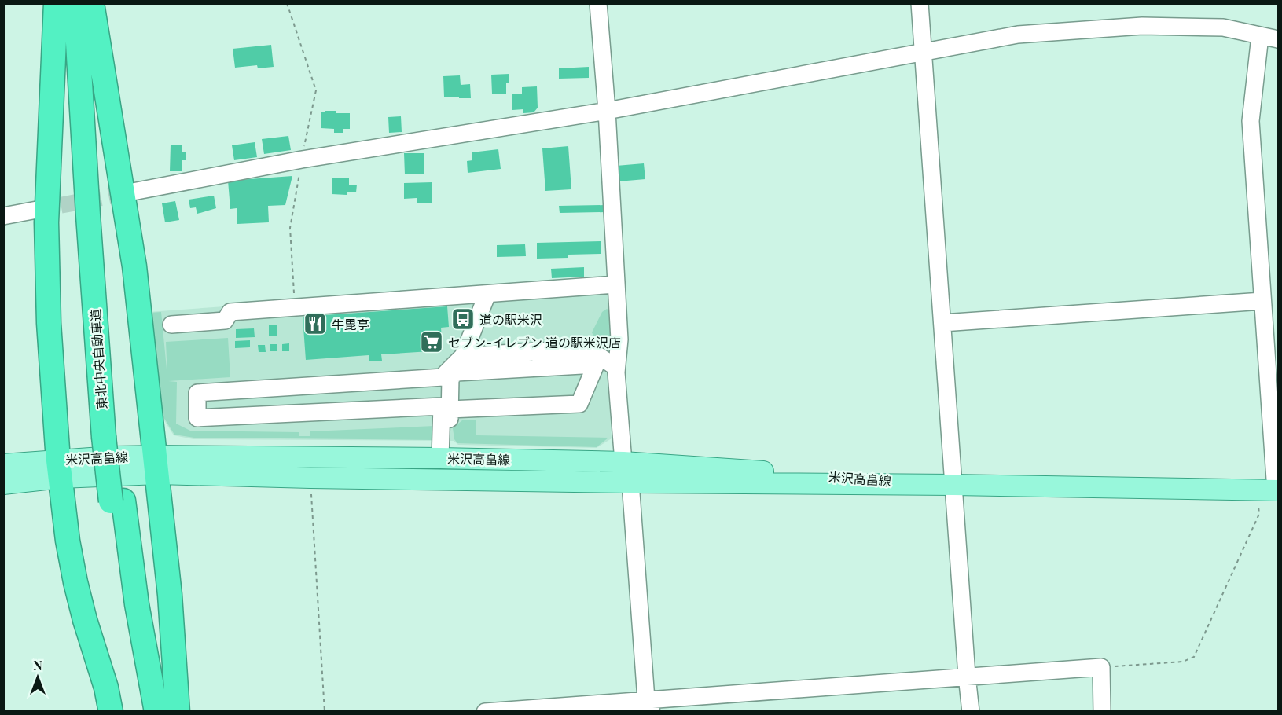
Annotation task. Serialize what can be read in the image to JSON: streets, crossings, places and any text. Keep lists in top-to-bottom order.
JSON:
{
  "streets": {
    "highway": ["東北中央自動車道"],
    "main road": ["米沢高畠線"]
  },
  "places": {
    "bus stop": ["道の駅米沢"],
    "restaurant": ["牛毘亭"],
    "supermarket": ["セブン-イレブン 道の駅米沢店"]
  },
  "north": "top"
}
